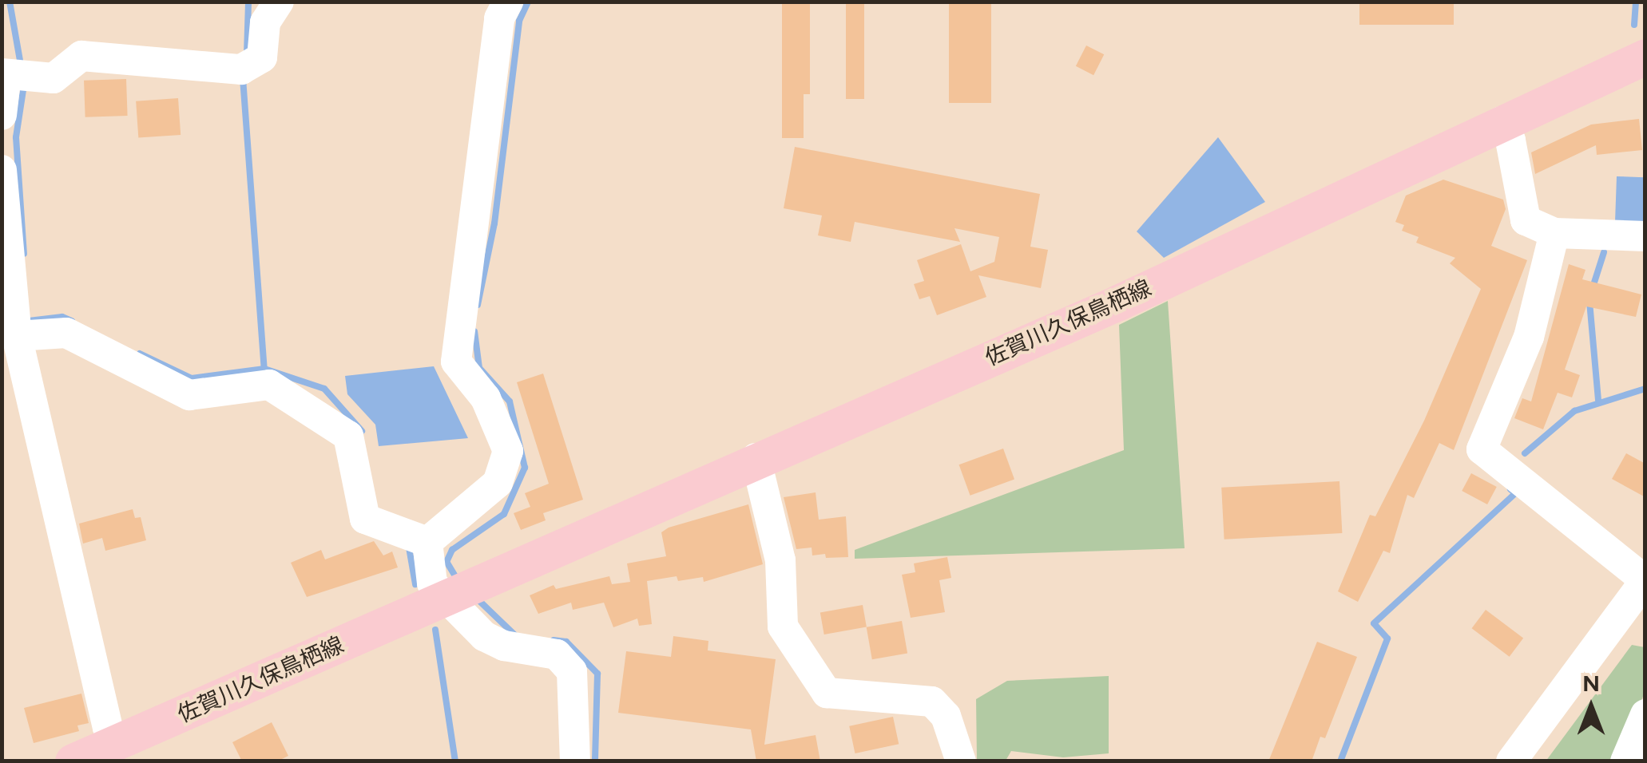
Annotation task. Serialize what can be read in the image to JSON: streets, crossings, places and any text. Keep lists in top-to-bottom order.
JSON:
{
  "streets": {
    "main road": ["佐賀川久保鳥栖線"]
  },
  "north": "top"
}
